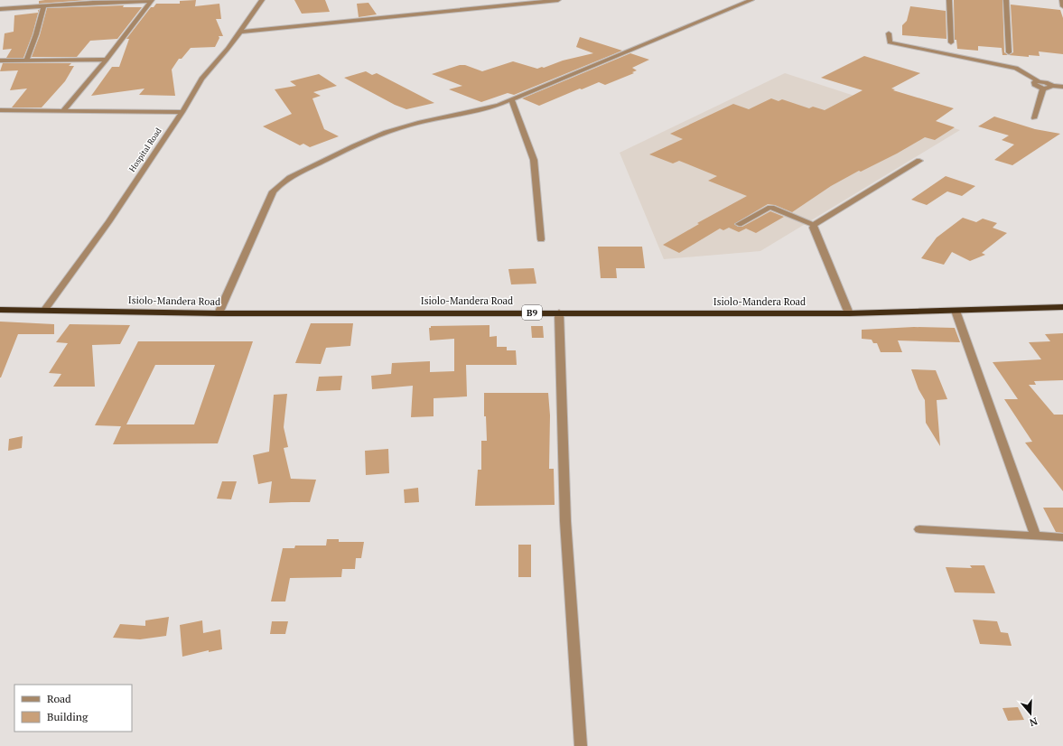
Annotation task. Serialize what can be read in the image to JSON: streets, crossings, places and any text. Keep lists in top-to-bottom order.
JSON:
{
  "streets": {
    "highway": ["Isiolo-Mandera Road", "B9"],
    "street": ["Hospital Road"]
  },
  "crossings": [
    ["Hospital Road", "Isiolo-Mandera Road"]
  ],
  "legend": ["Road", "Building"],
  "north": "bottom"
}
